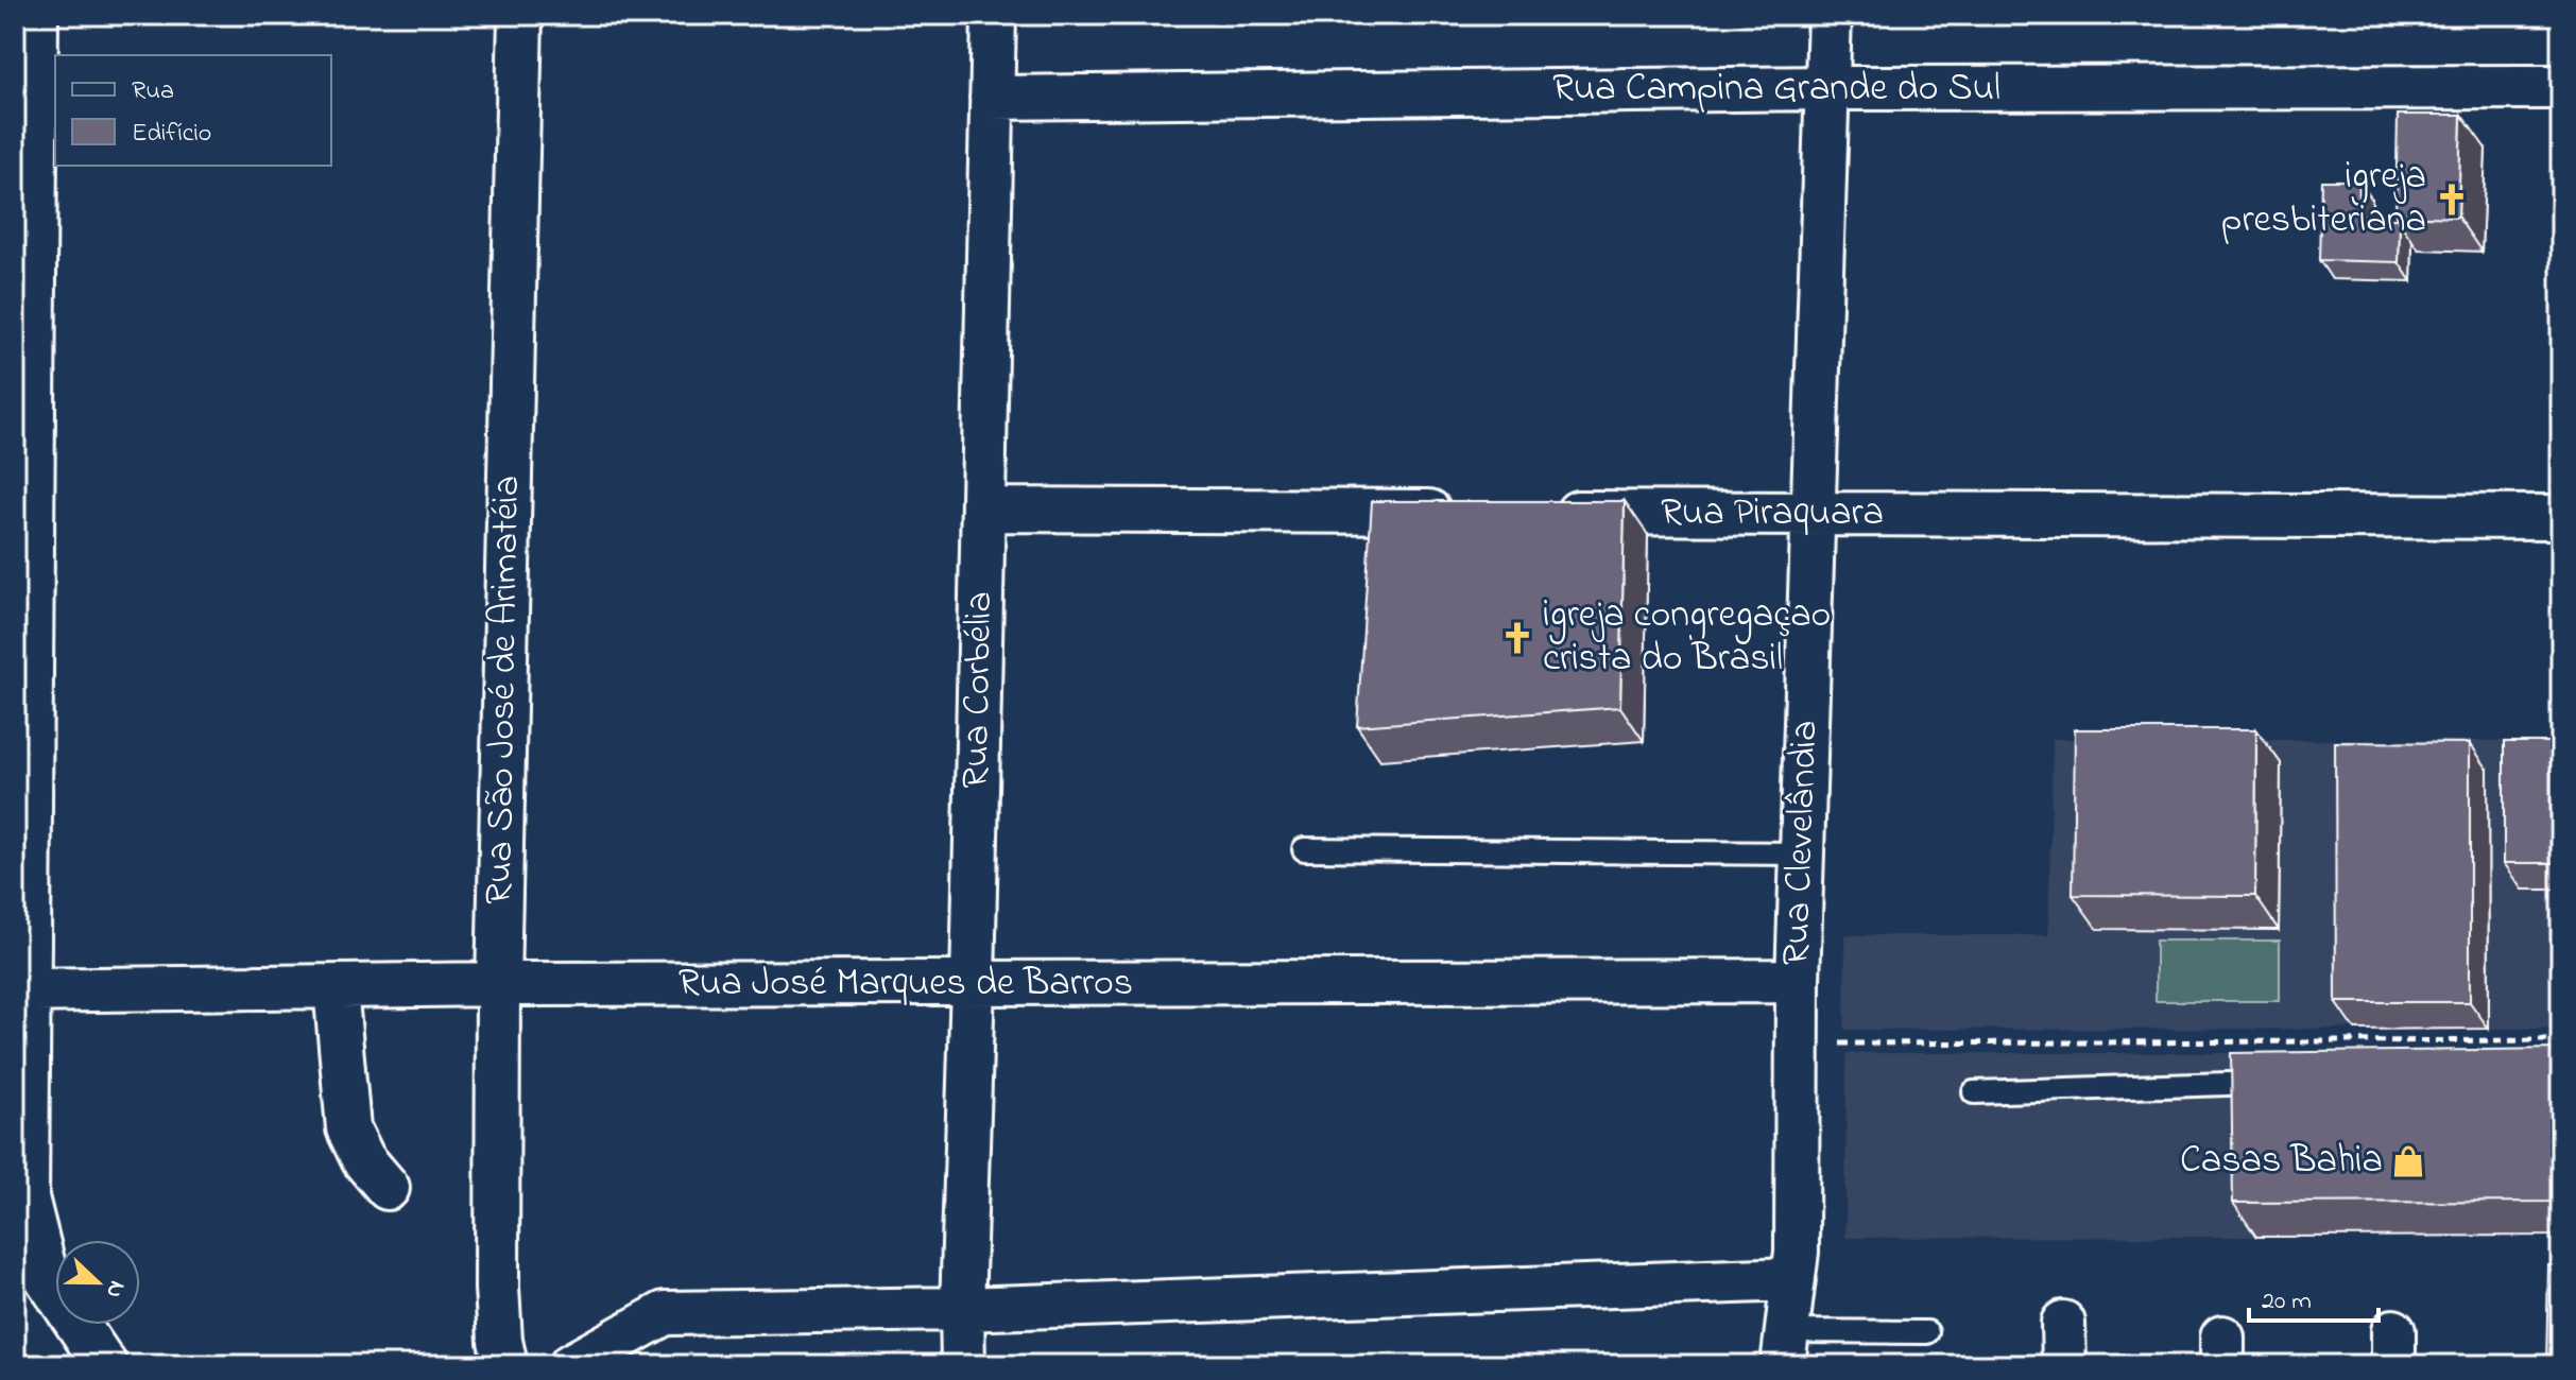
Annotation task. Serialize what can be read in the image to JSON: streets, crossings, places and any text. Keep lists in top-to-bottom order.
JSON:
{
  "streets": {
    "street": [
      "Rua Campina Grande do Sul",
      "Rua Piraquara",
      "Rua São José de Arimatéia",
      "Rua Corbélia",
      "Rua Clevelândia",
      "Rua José Marques de Barros"
    ]
  },
  "crossings": [
    ["Rua Campina Grande do Sul", "Rua Corbélia"],
    ["Rua Campina Grande do Sul", "Rua Clevelândia"],
    ["Rua Piraquara", "Rua Clevelândia"],
    ["Rua São José de Arimatéia", "Rua José Marques de Barros"],
    ["Rua Corbélia", "Rua José Marques de Barros"],
    ["Rua Clevelândia", "Rua José Marques de Barros"]
  ],
  "places": {
    "church": ["igreja presbiteriana", "igreja congregaçao crista do Brasil"],
    "shop": ["Casas Bahia"]
  },
  "legend": ["Rua", "Edifício"],
  "scale_bar": "20 m",
  "north": "right"
}
